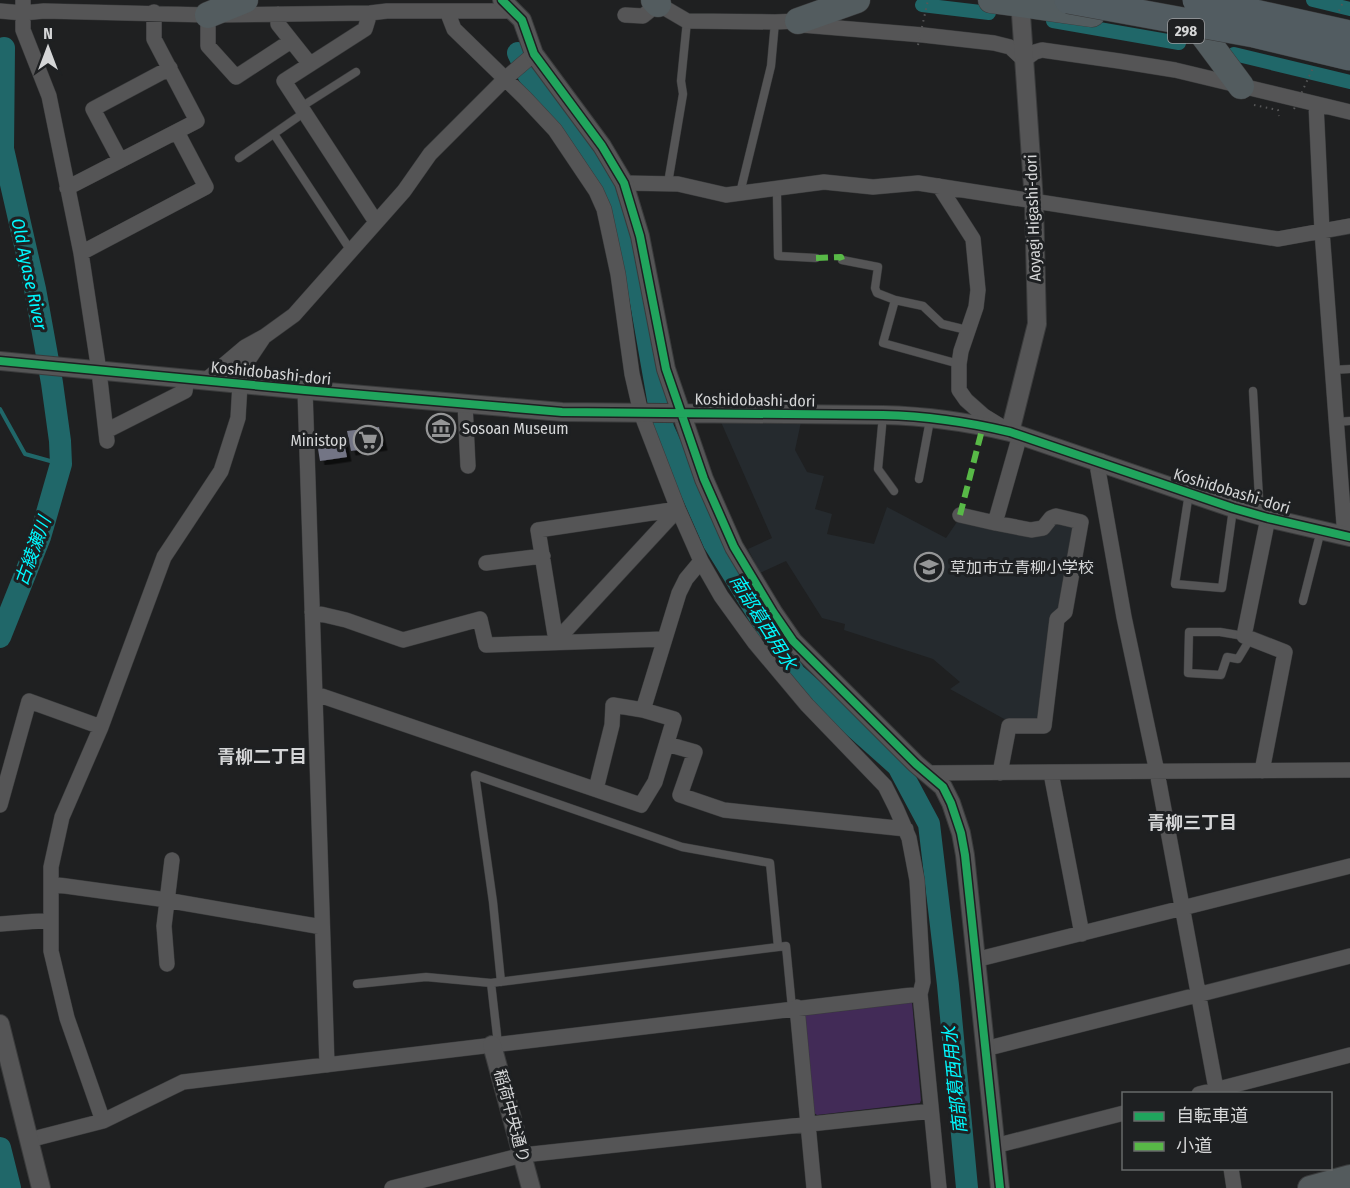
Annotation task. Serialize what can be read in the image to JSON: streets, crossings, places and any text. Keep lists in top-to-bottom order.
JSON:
{
  "streets": {
    "highway": ["298"],
    "street": ["Aoyagi Higashi-dori", "Koshidobashi-dori", "稲荷中央通り"]
  },
  "crossings": [
    ["298", "Aoyagi Higashi-dori"],
    ["Aoyagi Higashi-dori", "Koshidobashi-dori"]
  ],
  "districts": ["青柳二丁目", "青柳三丁目"],
  "water": ["Old Ayase River", "古綾瀬川", "南部葛西用水"],
  "places": {
    "museum": ["Sosoan Museum"],
    "supermarket": ["Ministop"],
    "school or university": ["草加市立青柳小学校"]
  },
  "legend": ["自転車道", "小道"],
  "north": "top"
}
